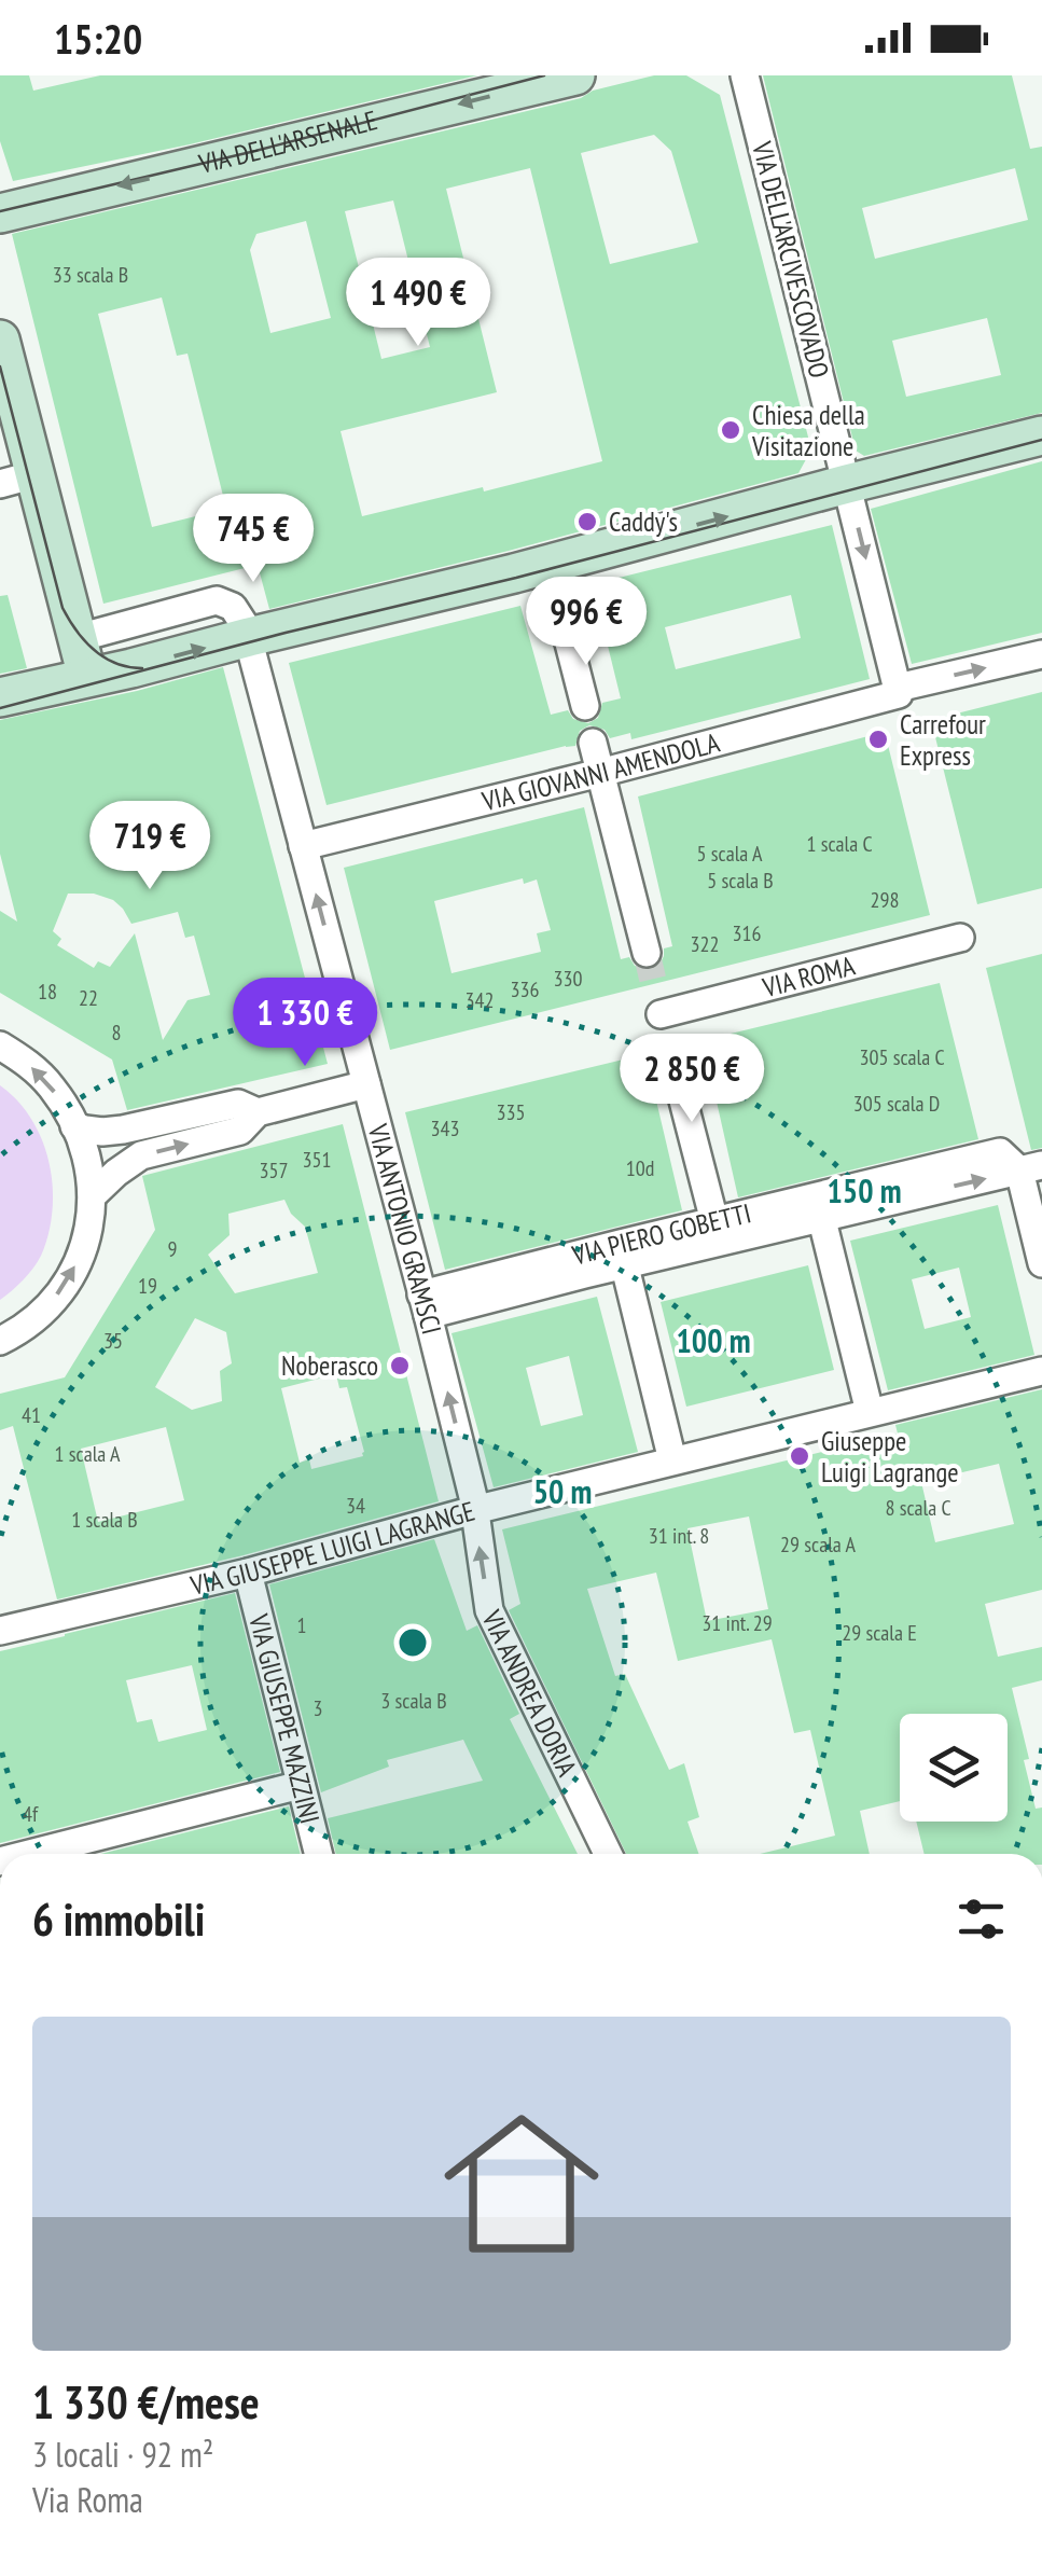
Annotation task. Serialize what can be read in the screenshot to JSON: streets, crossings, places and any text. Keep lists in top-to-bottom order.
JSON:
{
  "streets": {
    "street": [
      "VIA DELL'ARSENALE",
      "VIA DELL'ARCIVESCOVADO",
      "VIA GIOVANNI AMENDOLA",
      "VIA ROMA",
      "VIA ANTONIO GRAMSCI",
      "VIA PIERO GOBETTI",
      "VIA GIUSEPPE LUIGI LAGRANGE",
      "VIA ANDREA DORIA",
      "VIA GIUSEPPE MAZZINI"
    ]
  },
  "crossings": [
    ["VIA DELL'ARCIVESCOVADO", "VIA GIOVANNI AMENDOLA"],
    ["VIA GIOVANNI AMENDOLA", "VIA ANTONIO GRAMSCI"],
    ["VIA ANTONIO GRAMSCI", "VIA PIERO GOBETTI"],
    ["VIA ANTONIO GRAMSCI", "VIA GIUSEPPE LUIGI LAGRANGE"],
    ["VIA ANTONIO GRAMSCI", "VIA ANDREA DORIA"],
    ["VIA GIUSEPPE LUIGI LAGRANGE", "VIA ANDREA DORIA"],
    ["VIA GIUSEPPE LUIGI LAGRANGE", "VIA GIUSEPPE MAZZINI"]
  ],
  "one_way": ["VIA DELL'ARSENALE", "VIA ANDREA DORIA"],
  "places": [
    "Chiesa della Visitazione",
    "Caddy's",
    "Carrefour Express",
    "Noberasco",
    "Giuseppe Luigi Lagrange"
  ],
  "house_numbers": [
    "33 scala B",
    "1 scala C",
    "5 scala A",
    "5 scala B",
    "298",
    "316",
    "322",
    "330",
    "336",
    "18",
    "22",
    "342",
    "8",
    "305 scala C",
    "305 scala D",
    "335",
    "343",
    "351",
    "10d",
    "357",
    "9",
    "19",
    "35",
    "41",
    "1 scala A",
    "34",
    "8 scala C",
    "1 scala B",
    "31 int. 8",
    "29 scala A",
    "31 int. 29",
    "1",
    "29 scala E",
    "3 scala B",
    "3",
    "4f"
  ],
  "page": {
    "status": "15:20",
    "price": [
      "1 490 €",
      "745 €",
      "996 €",
      "719 €",
      "1 330 €",
      "2 850 €"
    ],
    "heading": "6 immobili",
    "list": [
      {
        "name": "1 330 €/mese",
        "note": "3 locali · 92 m² · Via Roma"
      }
    ]
  },
  "rings": ["150 m", "100 m", "50 m"]
}
